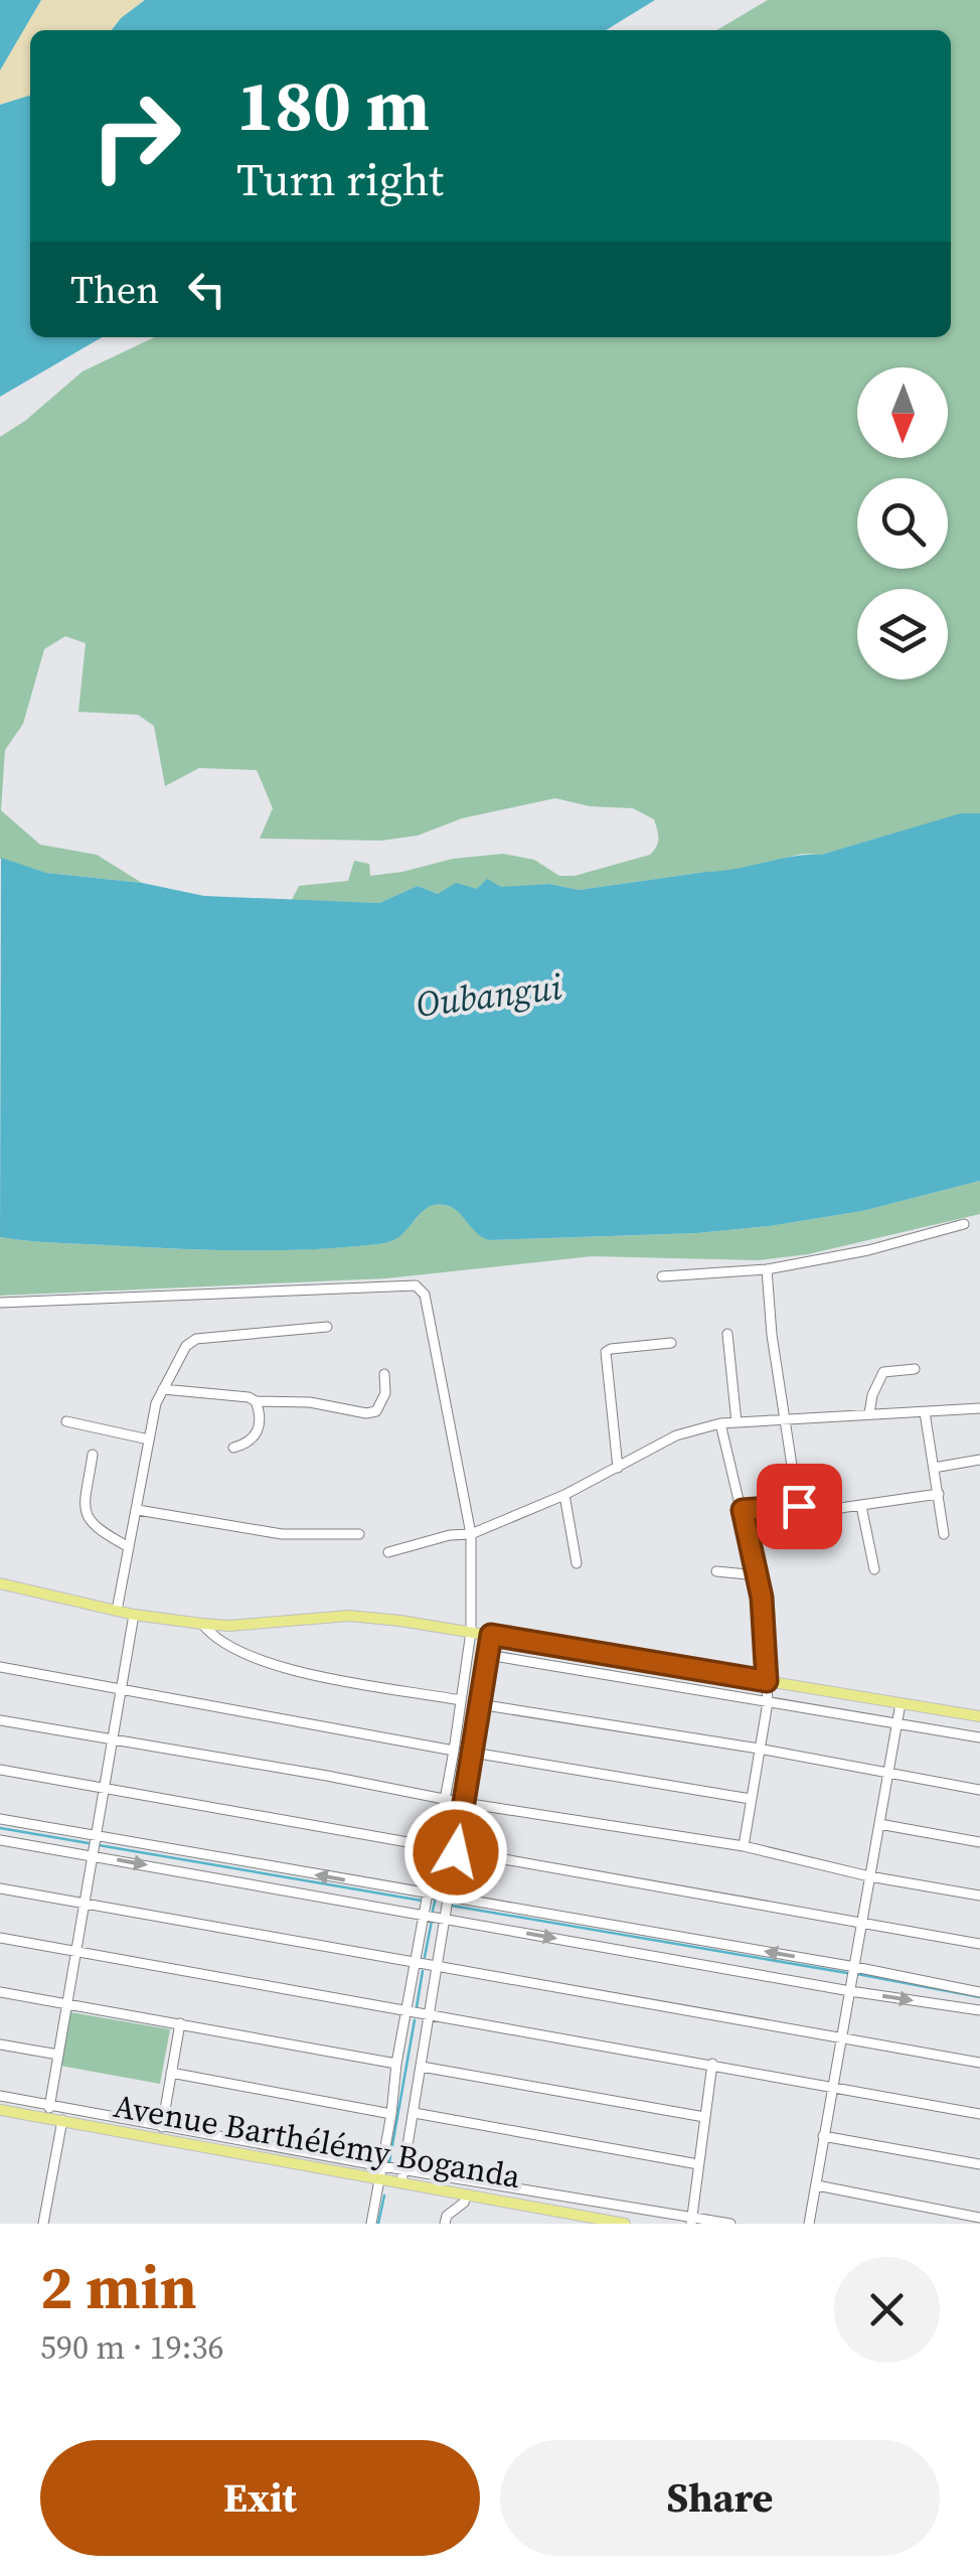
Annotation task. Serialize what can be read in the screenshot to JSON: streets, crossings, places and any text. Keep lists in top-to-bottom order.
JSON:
{
  "streets": {
    "main road": ["Avenue Barthélémy Boganda"]
  },
  "water": ["Oubangui"],
  "north": "bottom",
  "page": {
    "turn": ["180 m", "Turn right"],
    "then": "Then",
    "heading": ["2 min", "590 m · 19:36"],
    "buttons": ["Exit", "Share"]
  }
}
